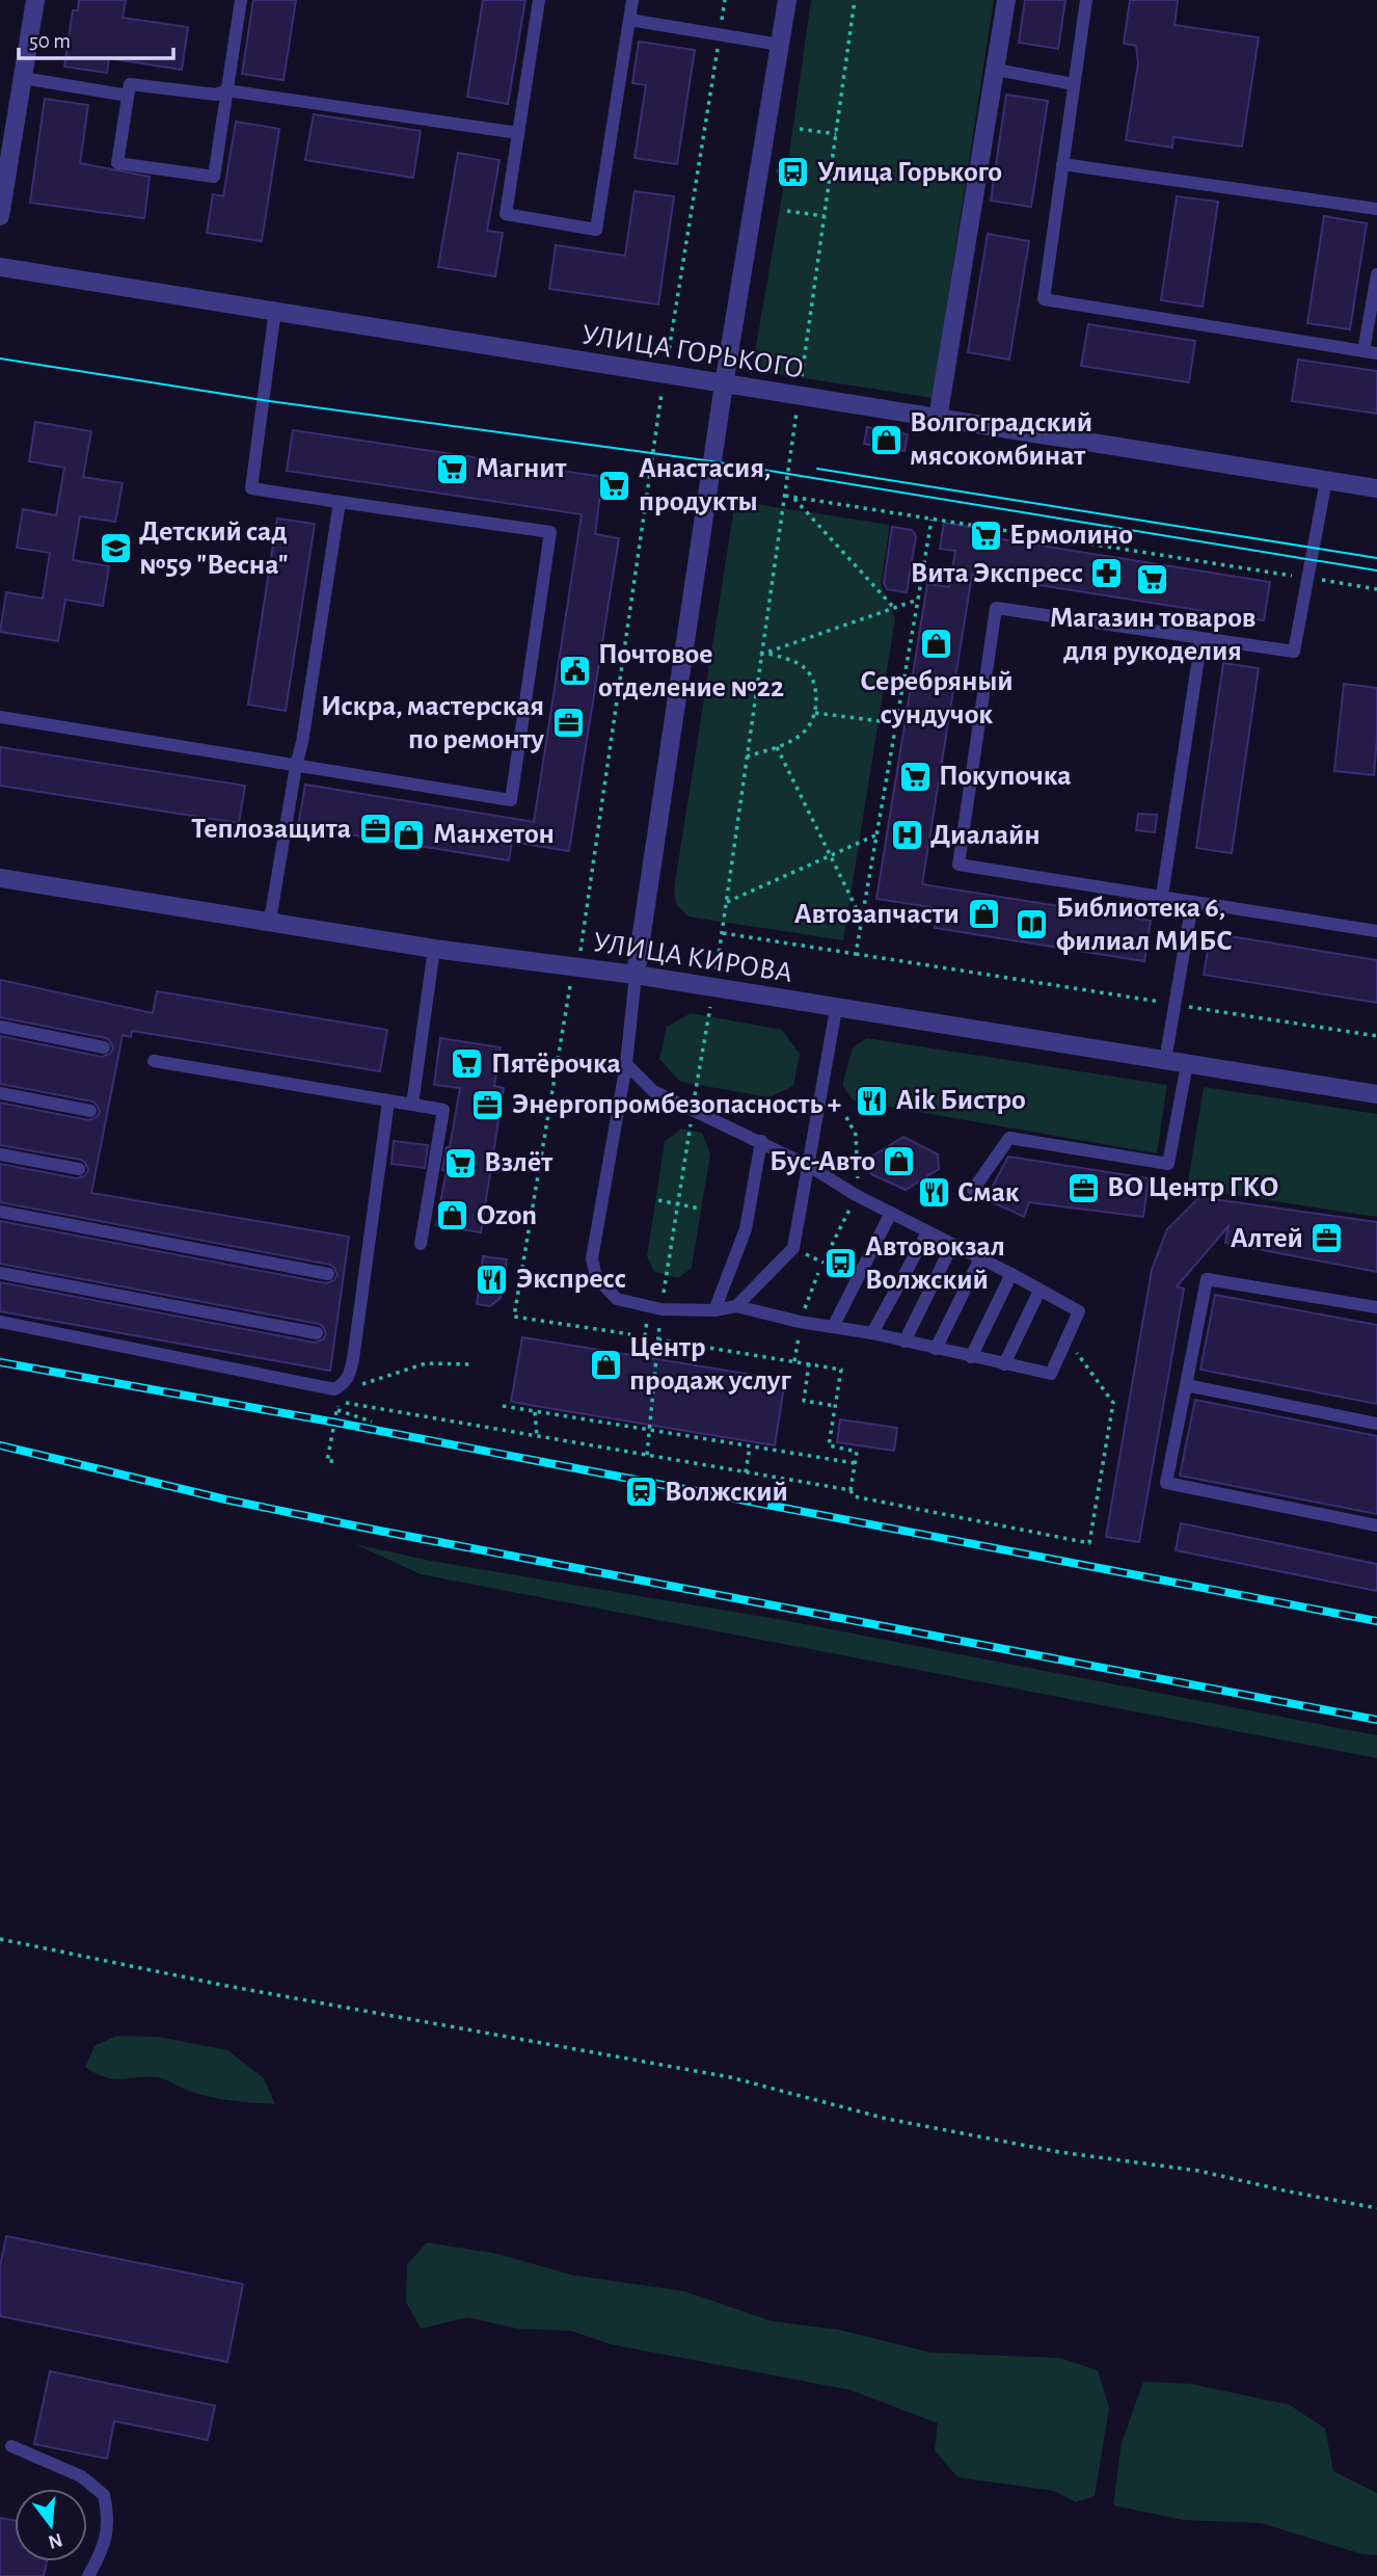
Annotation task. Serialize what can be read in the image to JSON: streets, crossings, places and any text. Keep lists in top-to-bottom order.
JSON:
{
  "streets": {
    "street": ["УЛИЦА ГОРЬКОГО", "УЛИЦА КИРОВА"]
  },
  "places": {
    "bus stop": ["Улица Горького", "Автовокзал Волжский"],
    "shop": [
      "Волгоградский мясокомбинат",
      "Серебряный сундучок",
      "Манхетон",
      "Автозапчасти",
      "Бус-Авто",
      "Ozon",
      "Центр продаж услуг"
    ],
    "supermarket": [
      "Магнит",
      "Анастасия, продукты",
      "Ермолино",
      "Магазин товаров для рукоделия",
      "Покупочка",
      "Пятёрочка",
      "Взлёт"
    ],
    "school or university": ["Детский сад №59 \"Весна\""],
    "pharmacy": ["Вита Экспресс"],
    "public building": ["Почтовое отделение №22"],
    "office": [
      "Искра, мастерская по ремонту",
      "Теплозащита",
      "Энергопромбезопасность +",
      "ВО Центр ГКО",
      "Алтей"
    ],
    "hospital": ["Диалайн"],
    "library": ["Библиотека 6, филиал МИБС"],
    "restaurant": ["Aik Бистро", "Смак", "Экспресс"],
    "station": ["Волжский"]
  },
  "scale_bar": "50 m",
  "north": "bottom"
}
